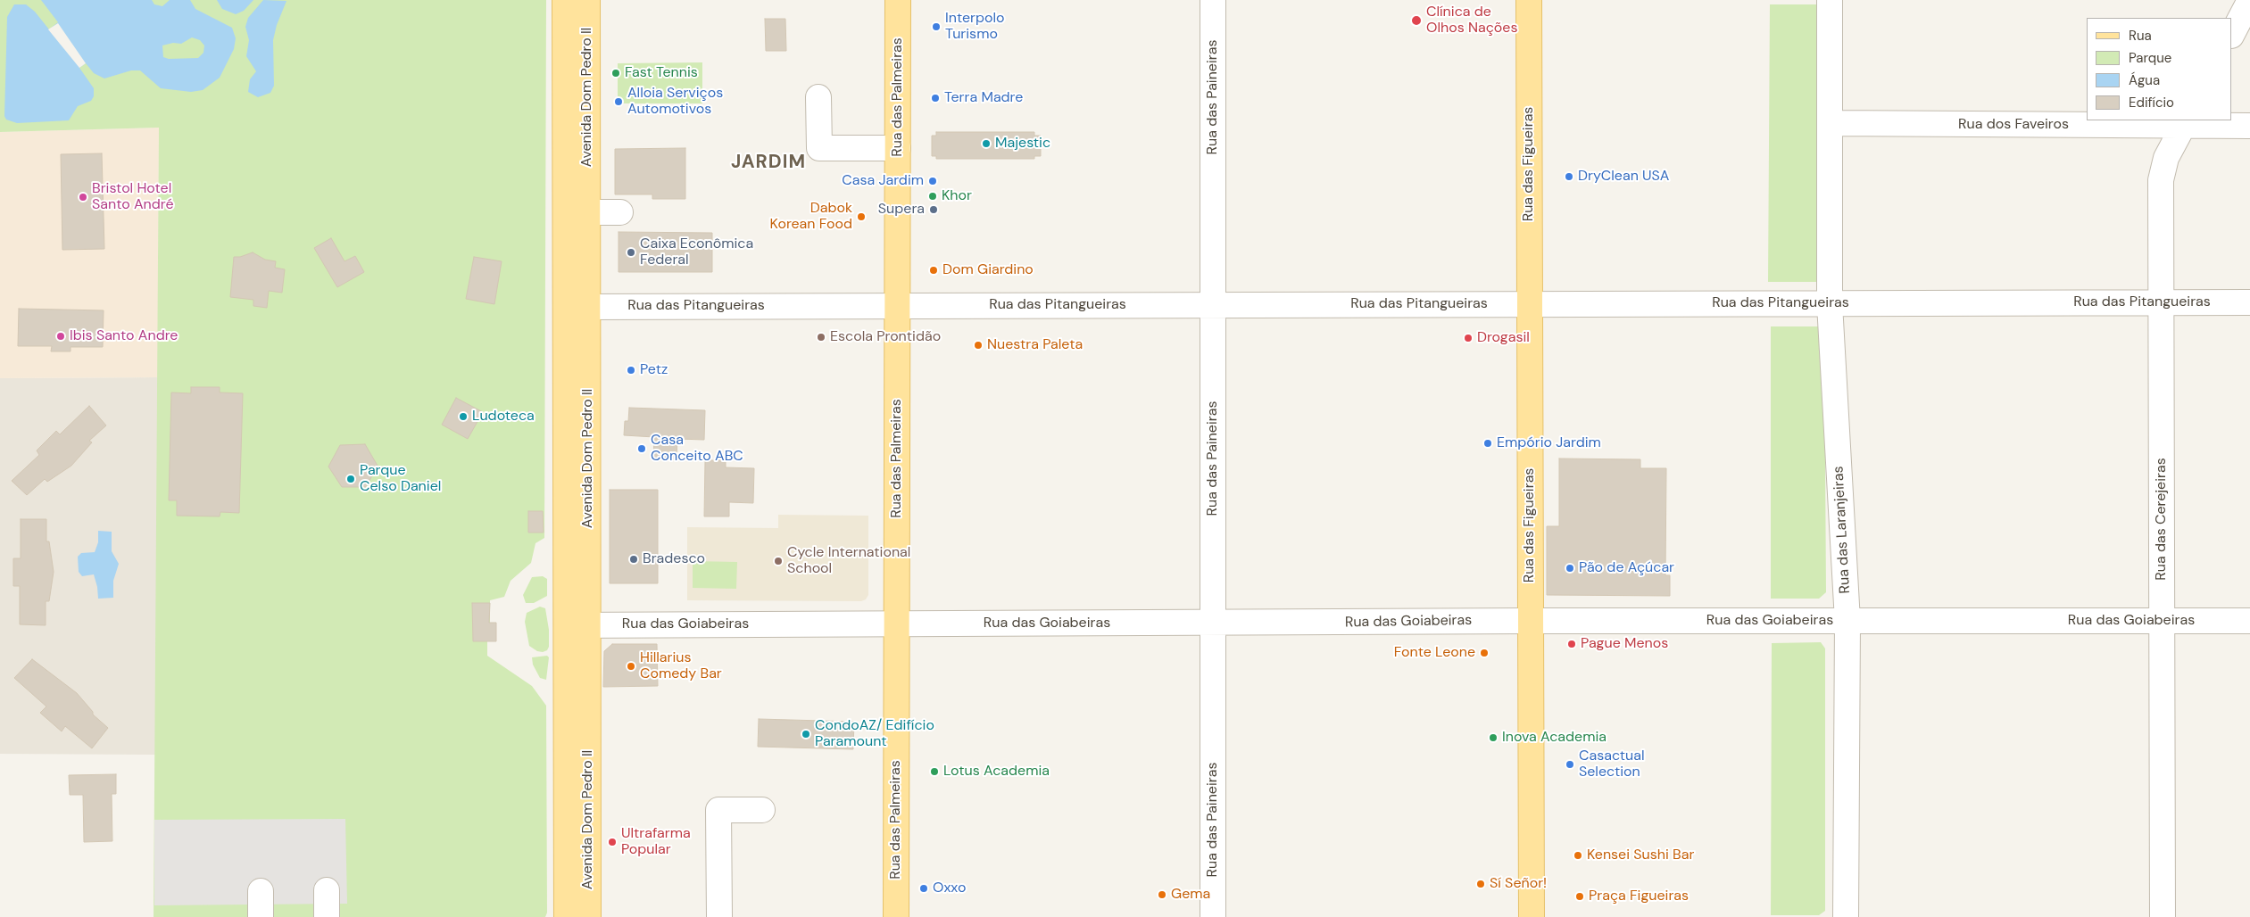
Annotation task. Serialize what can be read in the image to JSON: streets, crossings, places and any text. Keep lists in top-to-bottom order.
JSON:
{
  "streets": {
    "main road": ["Avenida Dom Pedro II", "Rua das Palmeiras", "Rua das Figueiras"],
    "street": [
      "Rua das Paineiras",
      "Rua dos Faveiros",
      "Rua das Pitangueiras",
      "Rua das Cerejeiras",
      "Rua das Laranjeiras",
      "Rua das Goiabeiras"
    ]
  },
  "crossings": [
    ["Avenida Dom Pedro II", "Rua das Pitangueiras"],
    ["Avenida Dom Pedro II", "Rua das Goiabeiras"],
    ["Rua das Palmeiras", "Rua das Pitangueiras"],
    ["Rua das Palmeiras", "Rua das Goiabeiras"],
    ["Rua das Paineiras", "Rua das Pitangueiras"],
    ["Rua das Paineiras", "Rua das Goiabeiras"],
    ["Rua dos Faveiros", "Rua das Cerejeiras"],
    ["Rua dos Faveiros", "Rua das Laranjeiras"],
    ["Rua das Figueiras", "Rua das Pitangueiras"],
    ["Rua das Figueiras", "Rua das Goiabeiras"],
    ["Rua das Pitangueiras", "Rua das Cerejeiras"],
    ["Rua das Pitangueiras", "Rua das Laranjeiras"],
    ["Rua das Cerejeiras", "Rua das Goiabeiras"],
    ["Rua das Laranjeiras", "Rua das Goiabeiras"]
  ],
  "districts": ["JARDIM"],
  "places": [
    "Clínica de Olhos Nações",
    "Interpolo Turismo",
    "Fast Tennis",
    "Terra Madre",
    "Alloia Serviços Automotivos",
    "Majestic",
    "DryClean USA",
    "Casa Jardim",
    "Khor",
    "Bristol Hotel Santo André",
    "Supera",
    "Dabok Korean Food",
    "Caixa Econômica Federal",
    "Dom Giardino",
    "Ibis Santo Andre",
    "Escola Prontidão",
    "Drogasil",
    "Nuestra Paleta",
    "Petz",
    "Ludoteca",
    "Empório Jardim",
    "Casa Conceito ABC",
    "Parque Celso Daniel",
    "Bradesco",
    "Cycle International School",
    "Pão de Açúcar",
    "Pague Menos",
    "Fonte Leone",
    "Hillarius Comedy Bar",
    "CondoAZ/ Edifício Paramount",
    "Inova Academia",
    "Casactual Selection",
    "Lotus Academia",
    "Ultrafarma Popular",
    "Kensei Sushi Bar",
    "Sí Señor!",
    "Oxxo",
    "Gema",
    "Praça Figueiras"
  ],
  "legend": [
    "Rua",
    "Parque",
    "Água",
    "Edifício"
  ]
}
